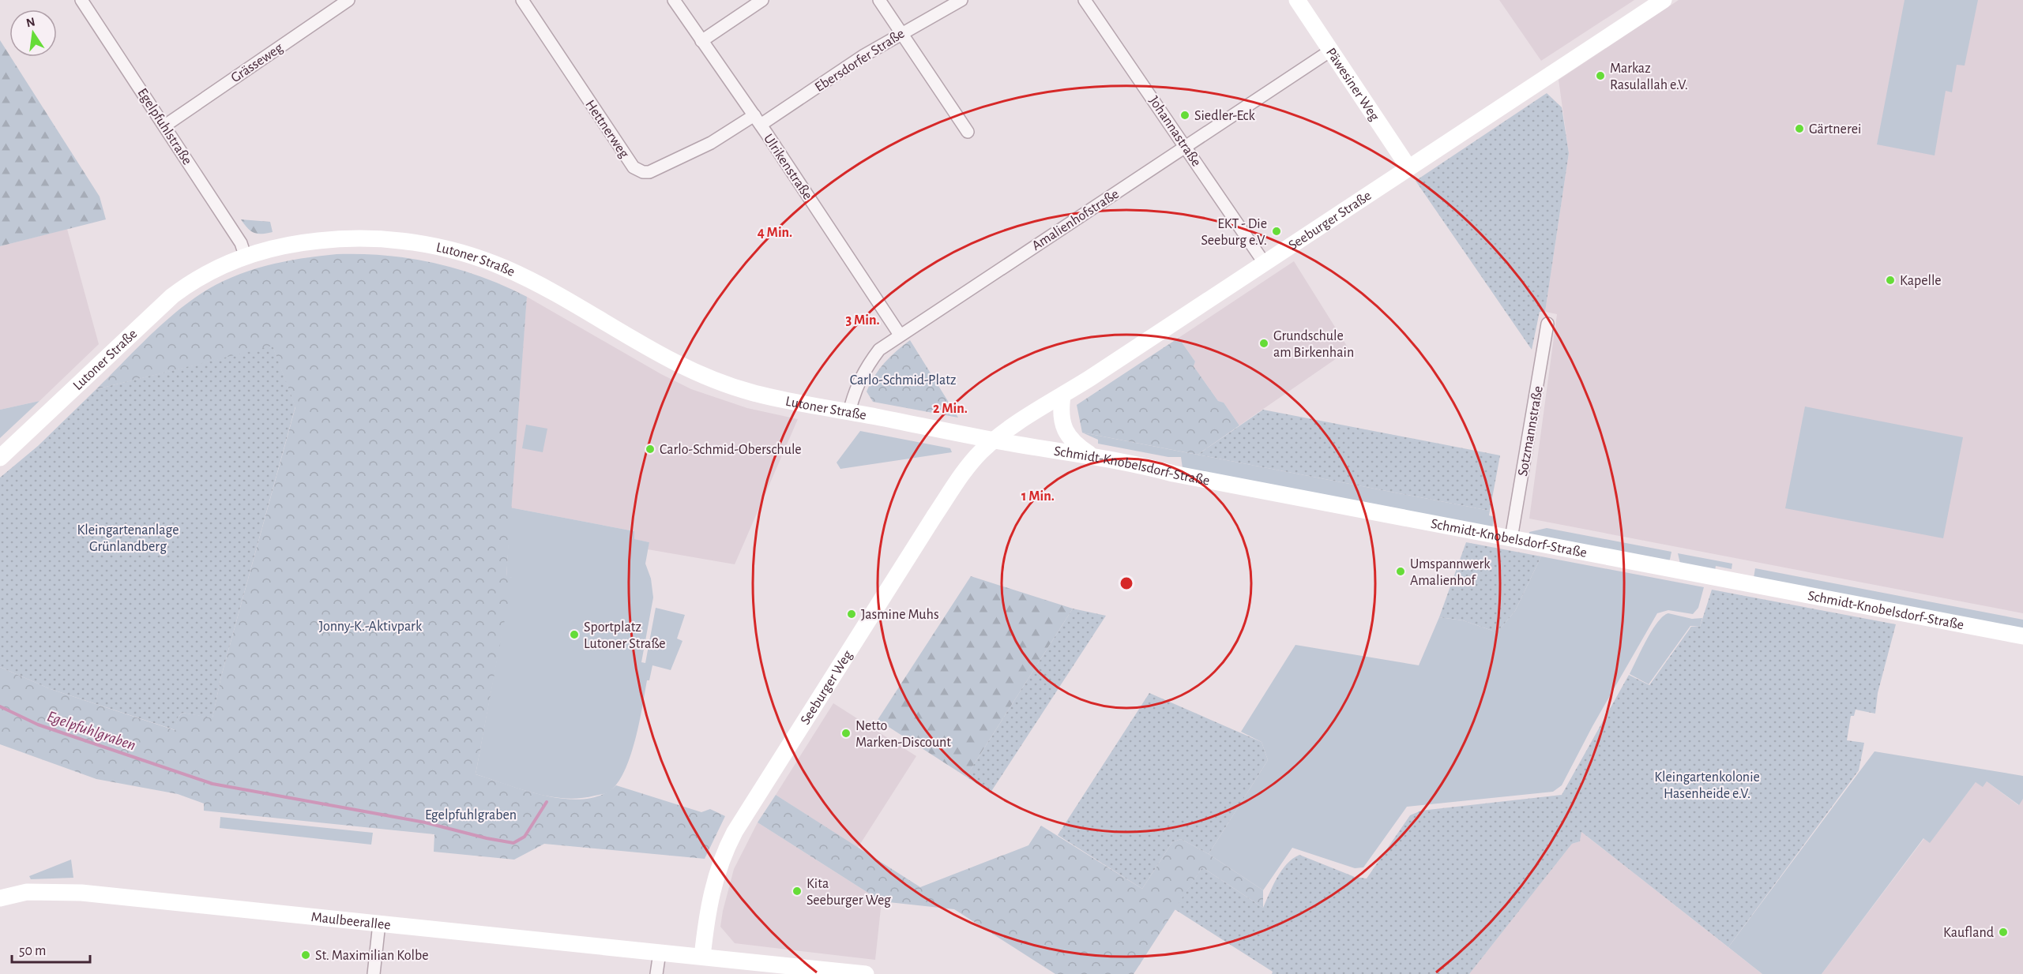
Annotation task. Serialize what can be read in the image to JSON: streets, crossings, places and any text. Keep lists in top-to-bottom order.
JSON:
{
  "streets": {
    "street": [
      "Ebersdorfer Straße",
      "Grässeweg",
      "Päwesiner Weg",
      "Egelpfuhlstraße",
      "Hettnerweg",
      "Johannastraße",
      "Ulrikenstraße",
      "Amalienhofstraße",
      "Seeburger Straße",
      "Lutoner Straße",
      "Sotzmannstraße",
      "Schmidt-Knobelsdorf-Straße",
      "Seeburger Weg",
      "Maulbeerallee"
    ]
  },
  "crossings": [
    ["Ebersdorfer Straße", "Hettnerweg"],
    ["Ebersdorfer Straße", "Ulrikenstraße"],
    ["Grässeweg", "Egelpfuhlstraße"],
    ["Päwesiner Weg", "Amalienhofstraße"],
    ["Päwesiner Weg", "Seeburger Straße"],
    ["Egelpfuhlstraße", "Lutoner Straße"],
    ["Hettnerweg", "Ulrikenstraße"],
    ["Johannastraße", "Amalienhofstraße"],
    ["Johannastraße", "Seeburger Straße"],
    ["Ulrikenstraße", "Amalienhofstraße"],
    ["Amalienhofstraße", "Lutoner Straße"],
    ["Seeburger Straße", "Lutoner Straße"],
    ["Seeburger Straße", "Schmidt-Knobelsdorf-Straße"],
    ["Seeburger Straße", "Seeburger Weg"],
    ["Lutoner Straße", "Schmidt-Knobelsdorf-Straße"],
    ["Lutoner Straße", "Seeburger Weg"],
    ["Sotzmannstraße", "Schmidt-Knobelsdorf-Straße"],
    ["Schmidt-Knobelsdorf-Straße", "Seeburger Weg"],
    ["Seeburger Weg", "Maulbeerallee"]
  ],
  "water": ["Egelpfuhlgraben"],
  "parks": [
    "Carlo-Schmid-Platz",
    "Kleingartenanlage Grünlandberg",
    "Jonny-K.-Aktivpark",
    "Kleingartenkolonie Hasenheide e.V.",
    "Egelpfuhlgraben"
  ],
  "places": [
    "Markaz Rasulallah e.V.",
    "Siedler-Eck",
    "Gärtnerei",
    "EKT - Die Seeburg e.V.",
    "Kapelle",
    "Grundschule am Birkenhain",
    "Carlo-Schmid-Oberschule",
    "Umspannwerk Amalienhof",
    "Jasmine Muhs",
    "Sportplatz Lutoner Straße",
    "Netto Marken-Discount",
    "Kita Seeburger Weg",
    "Kaufland",
    "St. Maximilian Kolbe"
  ],
  "scale_bar": "50 m",
  "north": "top",
  "rings": [
    "4 Min.",
    "3 Min.",
    "2 Min.",
    "1 Min."
  ]
}
